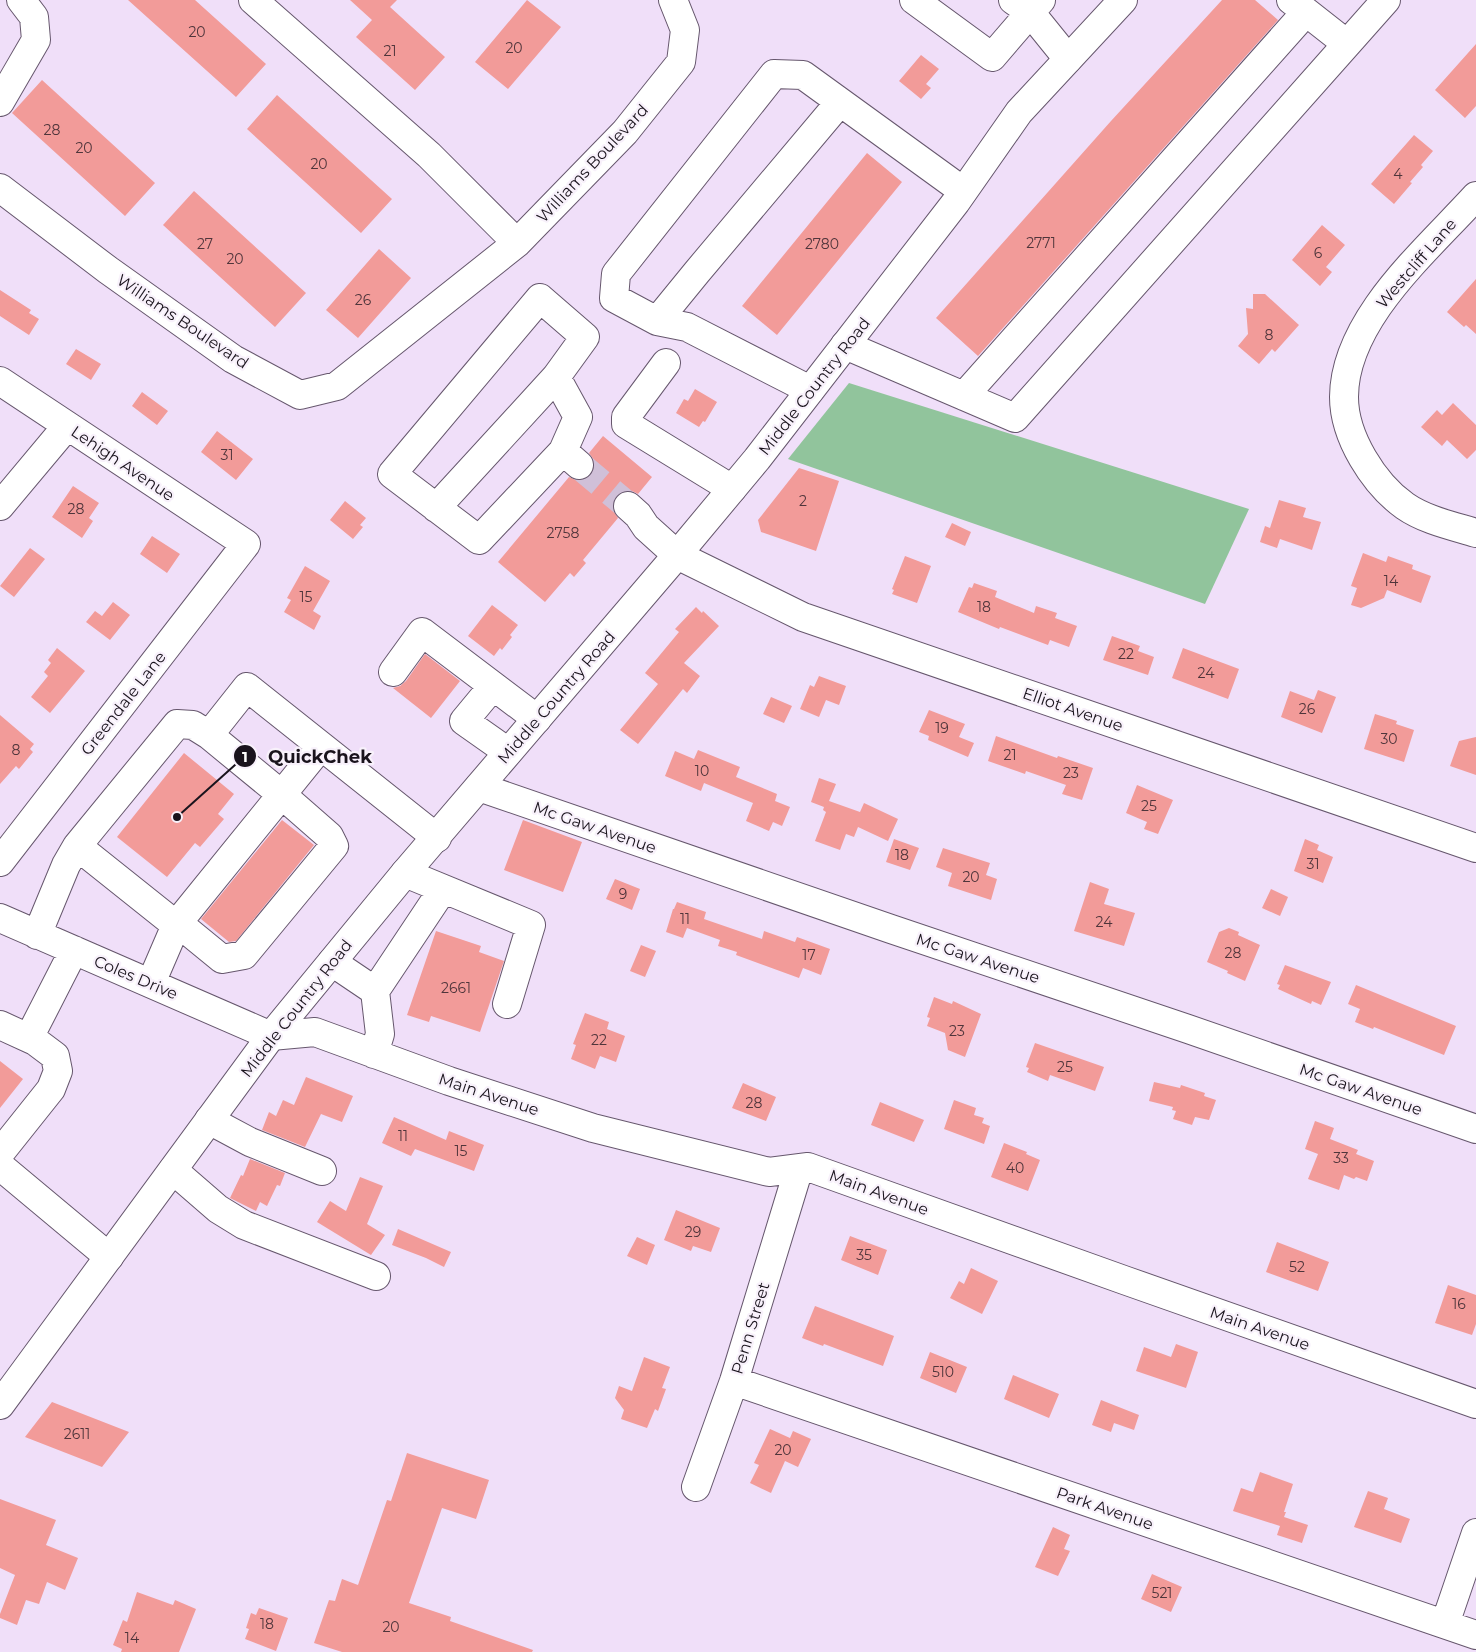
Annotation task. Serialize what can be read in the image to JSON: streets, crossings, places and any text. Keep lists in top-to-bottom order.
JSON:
{
  "streets": {
    "street": [
      "Williams Boulevard",
      "Westcliff Lane",
      "Middle Country Road",
      "Lehigh Avenue",
      "Greendale Lane",
      "Elliot Avenue",
      "Mc Gaw Avenue",
      "Coles Drive",
      "Main Avenue",
      "Penn Street",
      "Park Avenue"
    ]
  },
  "crossings": [
    ["Middle Country Road", "Elliot Avenue"],
    ["Middle Country Road", "Mc Gaw Avenue"],
    ["Middle Country Road", "Coles Drive"],
    ["Middle Country Road", "Main Avenue"],
    ["Lehigh Avenue", "Greendale Lane"],
    ["Coles Drive", "Main Avenue"],
    ["Main Avenue", "Penn Street"],
    ["Penn Street", "Park Avenue"]
  ],
  "places": ["QuickChek"],
  "house_numbers": [
    "20",
    "20",
    "21",
    "28",
    "20",
    "20",
    "4",
    "2771",
    "27",
    "2780",
    "6",
    "20",
    "26",
    "8",
    "31",
    "2",
    "28",
    "2758",
    "14",
    "15",
    "18",
    "22",
    "24",
    "26",
    "19",
    "30",
    "8",
    "21",
    "10",
    "23",
    "25",
    "18",
    "31",
    "20",
    "9",
    "11",
    "24",
    "28",
    "17",
    "2661",
    "23",
    "22",
    "25",
    "28",
    "11",
    "15",
    "33",
    "40",
    "29",
    "35",
    "52",
    "16",
    "510",
    "2611",
    "20",
    "521",
    "18",
    "20",
    "14"
  ]
}
